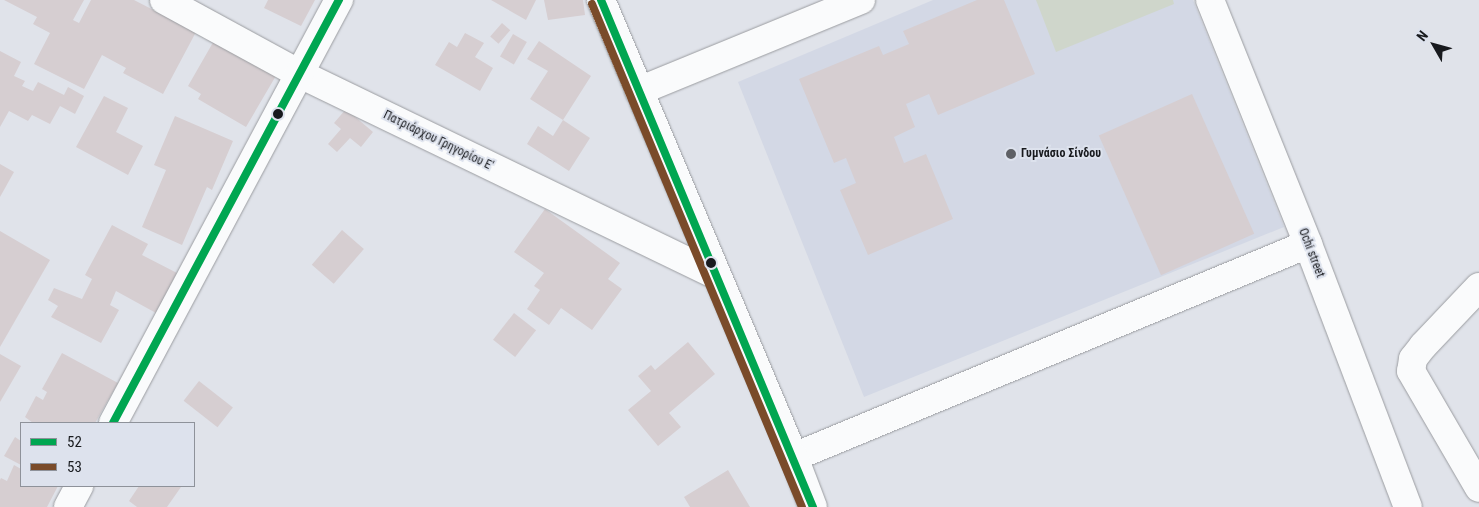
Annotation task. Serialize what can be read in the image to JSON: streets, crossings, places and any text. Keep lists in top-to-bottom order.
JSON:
{
  "streets": {
    "street": ["Πατριάρχου Γρηγορίου Ε'", "Ochi street"]
  },
  "places": ["Γυμνάσιο Σίνδου"],
  "lines": ["transit line 52", "transit line 53"],
  "legend": ["52", "53"],
  "north": "top left"
}
